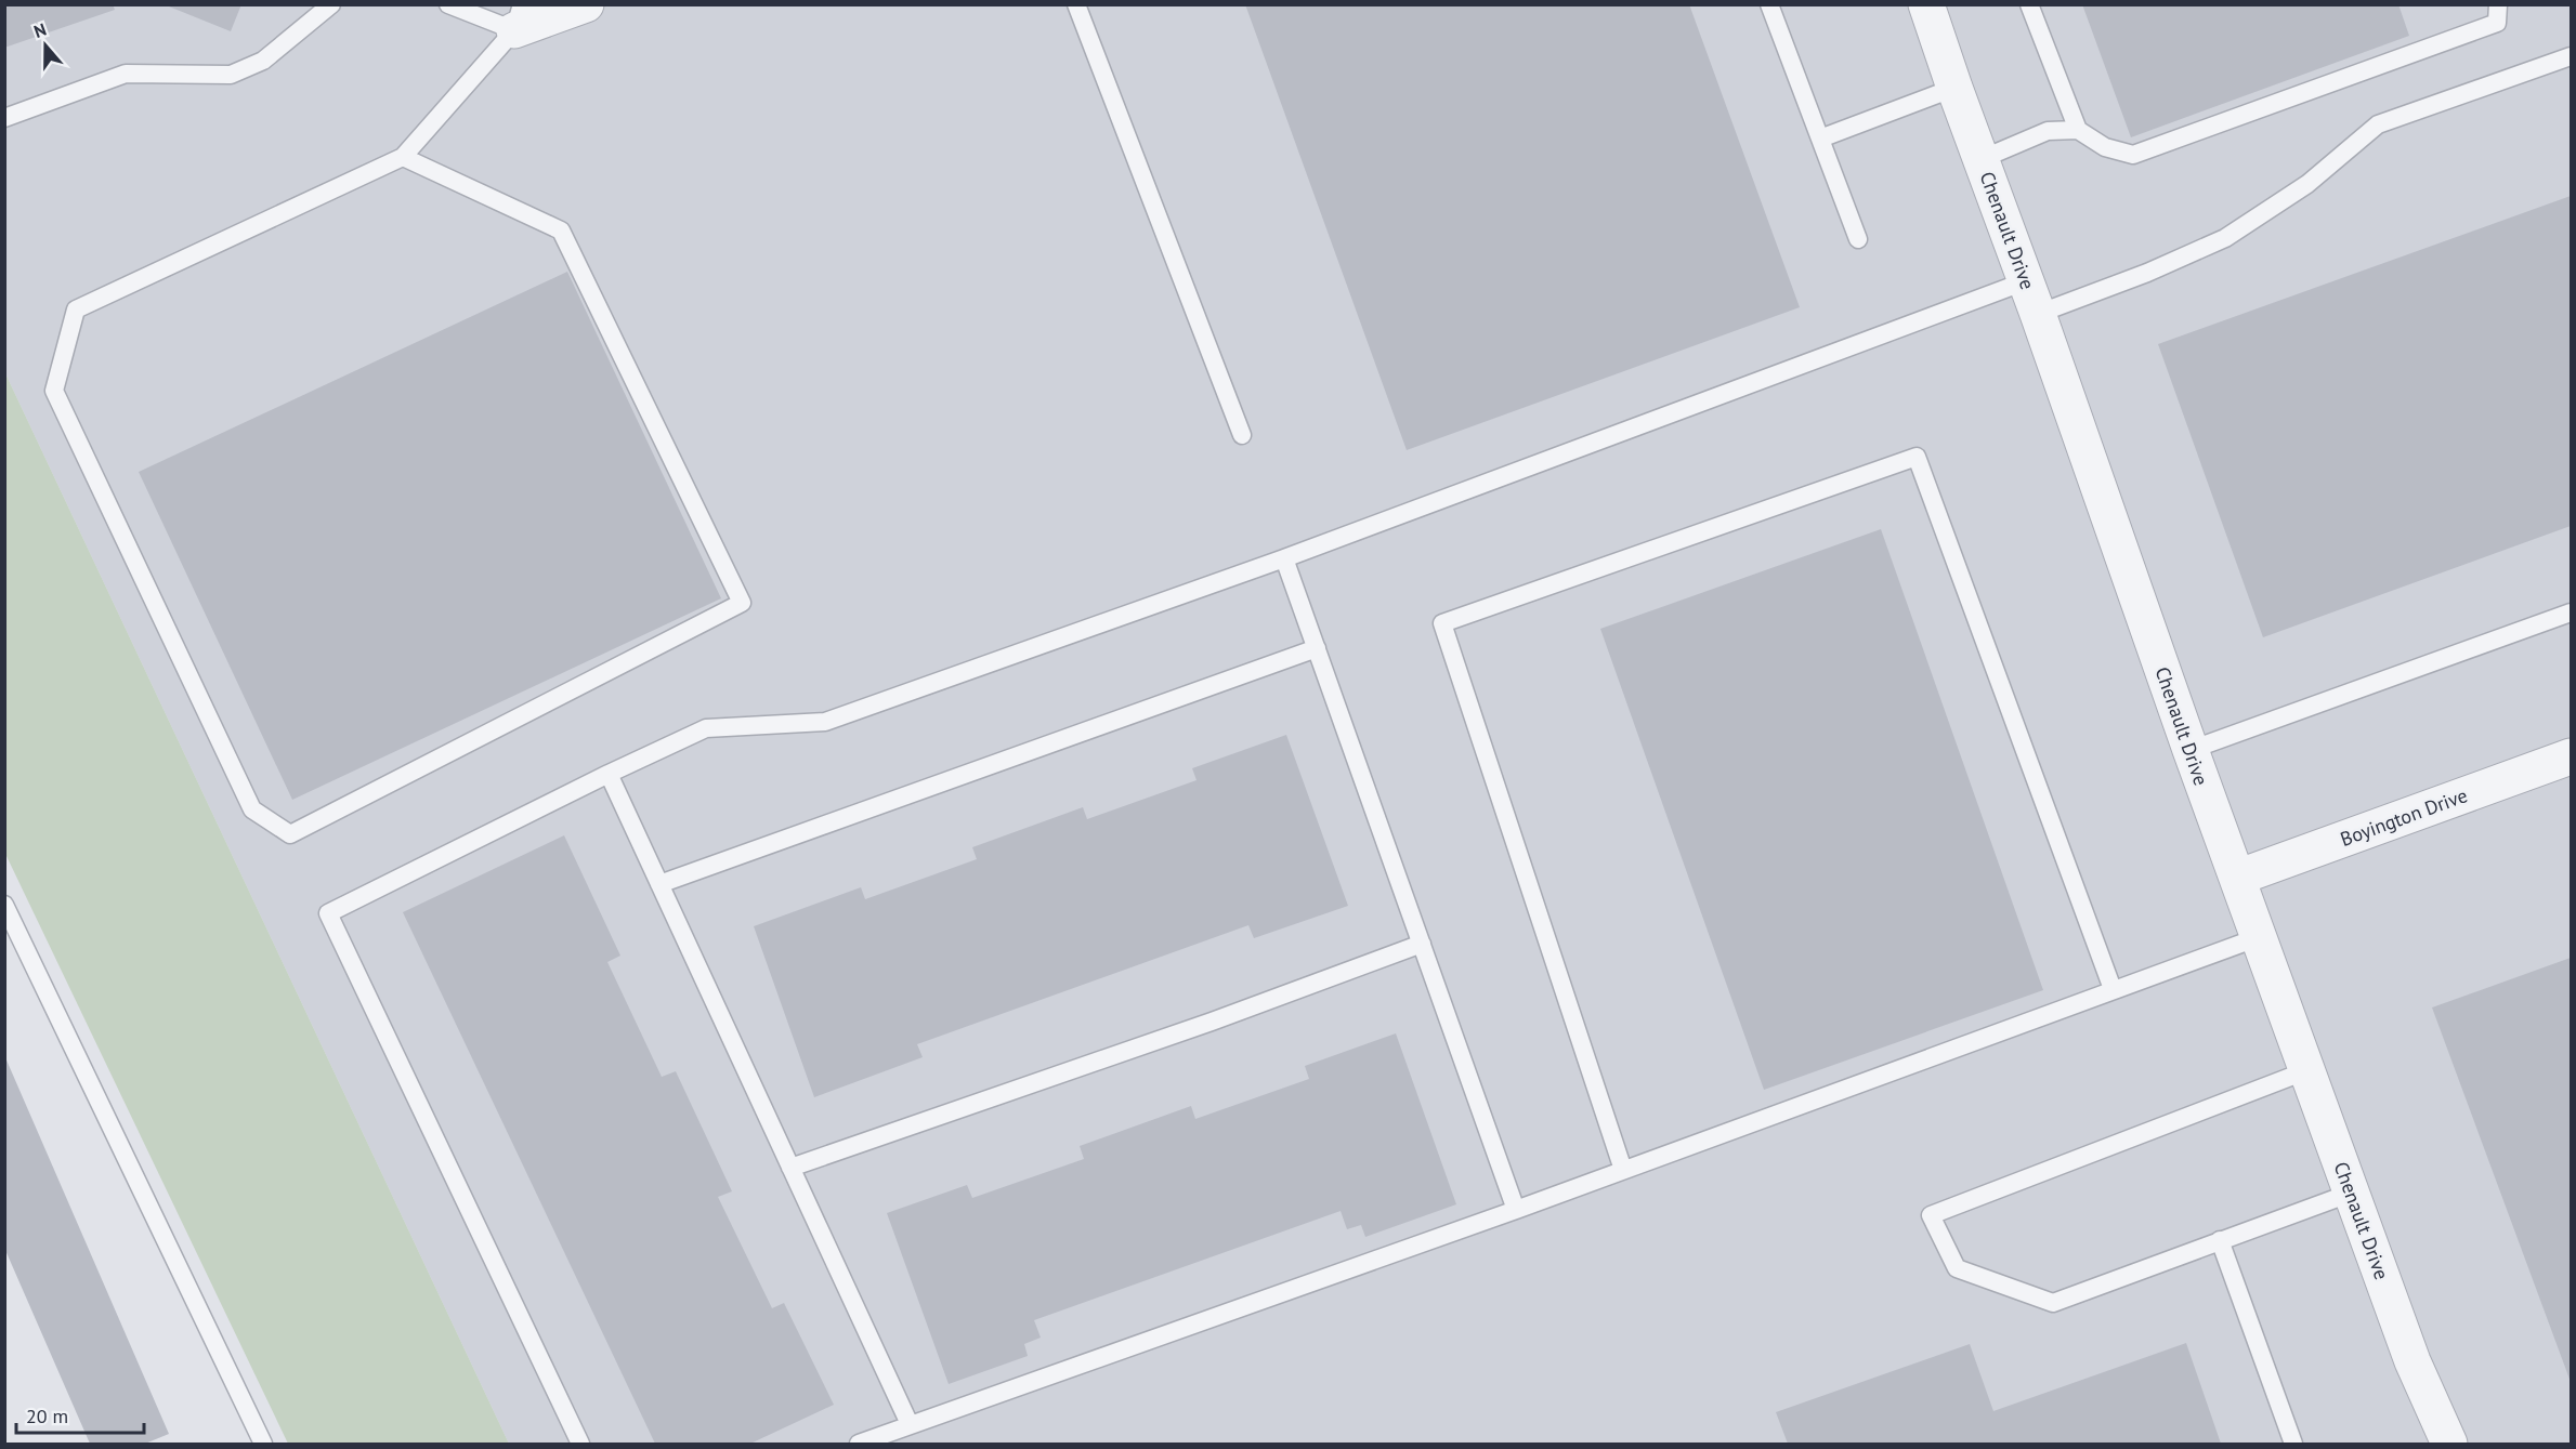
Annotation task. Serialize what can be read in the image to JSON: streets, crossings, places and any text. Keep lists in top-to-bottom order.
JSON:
{
  "streets": {
    "street": ["Chenault Drive", "Boyington Drive"]
  },
  "crossings": [
    ["Chenault Drive", "Boyington Drive"]
  ],
  "scale_bar": "20 m",
  "north": "top"
}
